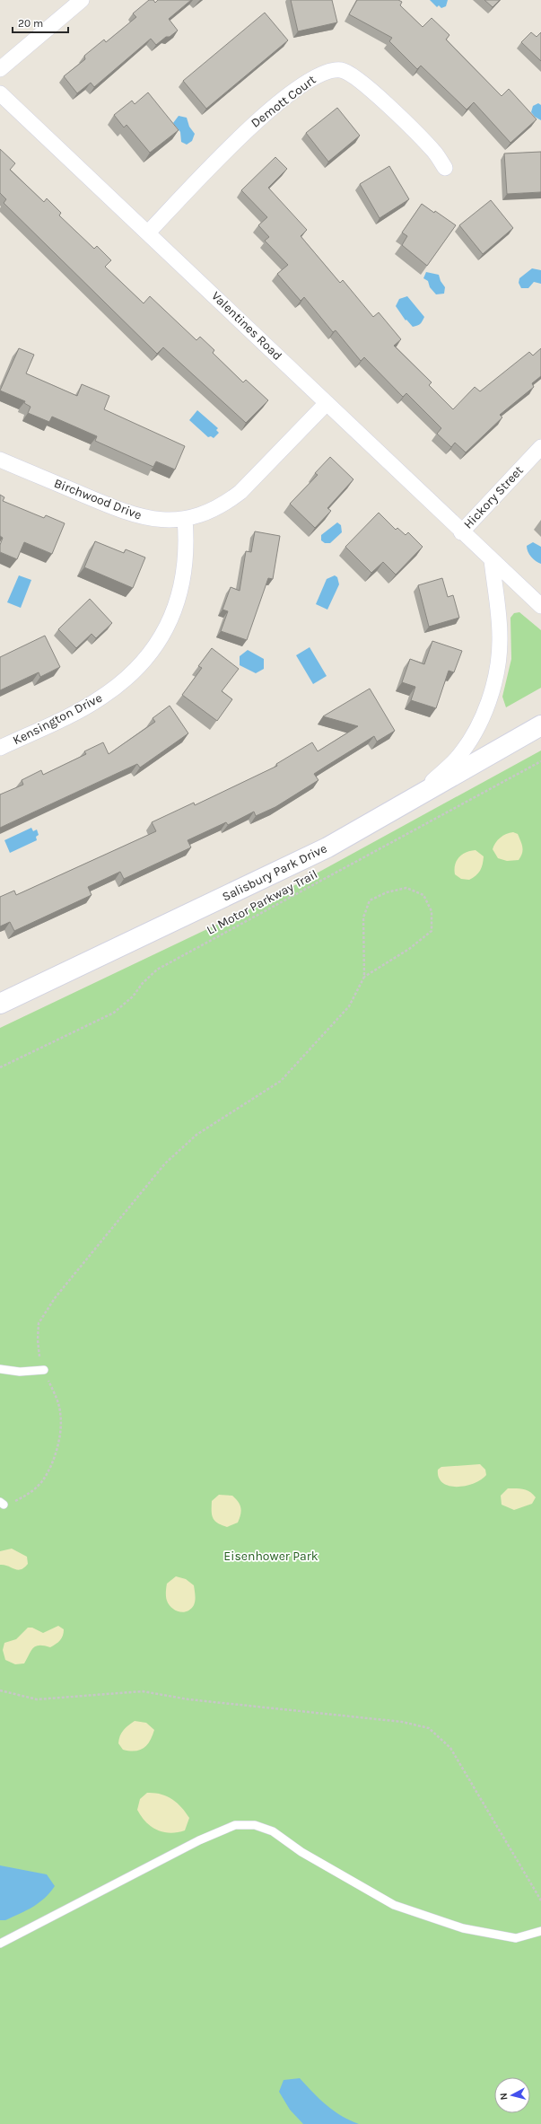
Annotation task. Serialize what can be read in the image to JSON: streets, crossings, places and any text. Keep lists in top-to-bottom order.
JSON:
{
  "streets": {
    "main road": ["Salisbury Park Drive"],
    "street": [
      "Demott Court",
      "Valentines Road",
      "Hickory Street",
      "Birchwood Drive",
      "Kensington Drive"
    ],
    "path": ["LI Motor Parkway Trail"]
  },
  "crossings": [
    ["Demott Court", "Valentines Road"],
    ["Valentines Road", "Hickory Street"],
    ["Valentines Road", "Birchwood Drive"],
    ["Birchwood Drive", "Kensington Drive"]
  ],
  "parks": ["Eisenhower Park"],
  "scale_bar": "20 m",
  "north": "left"
}
